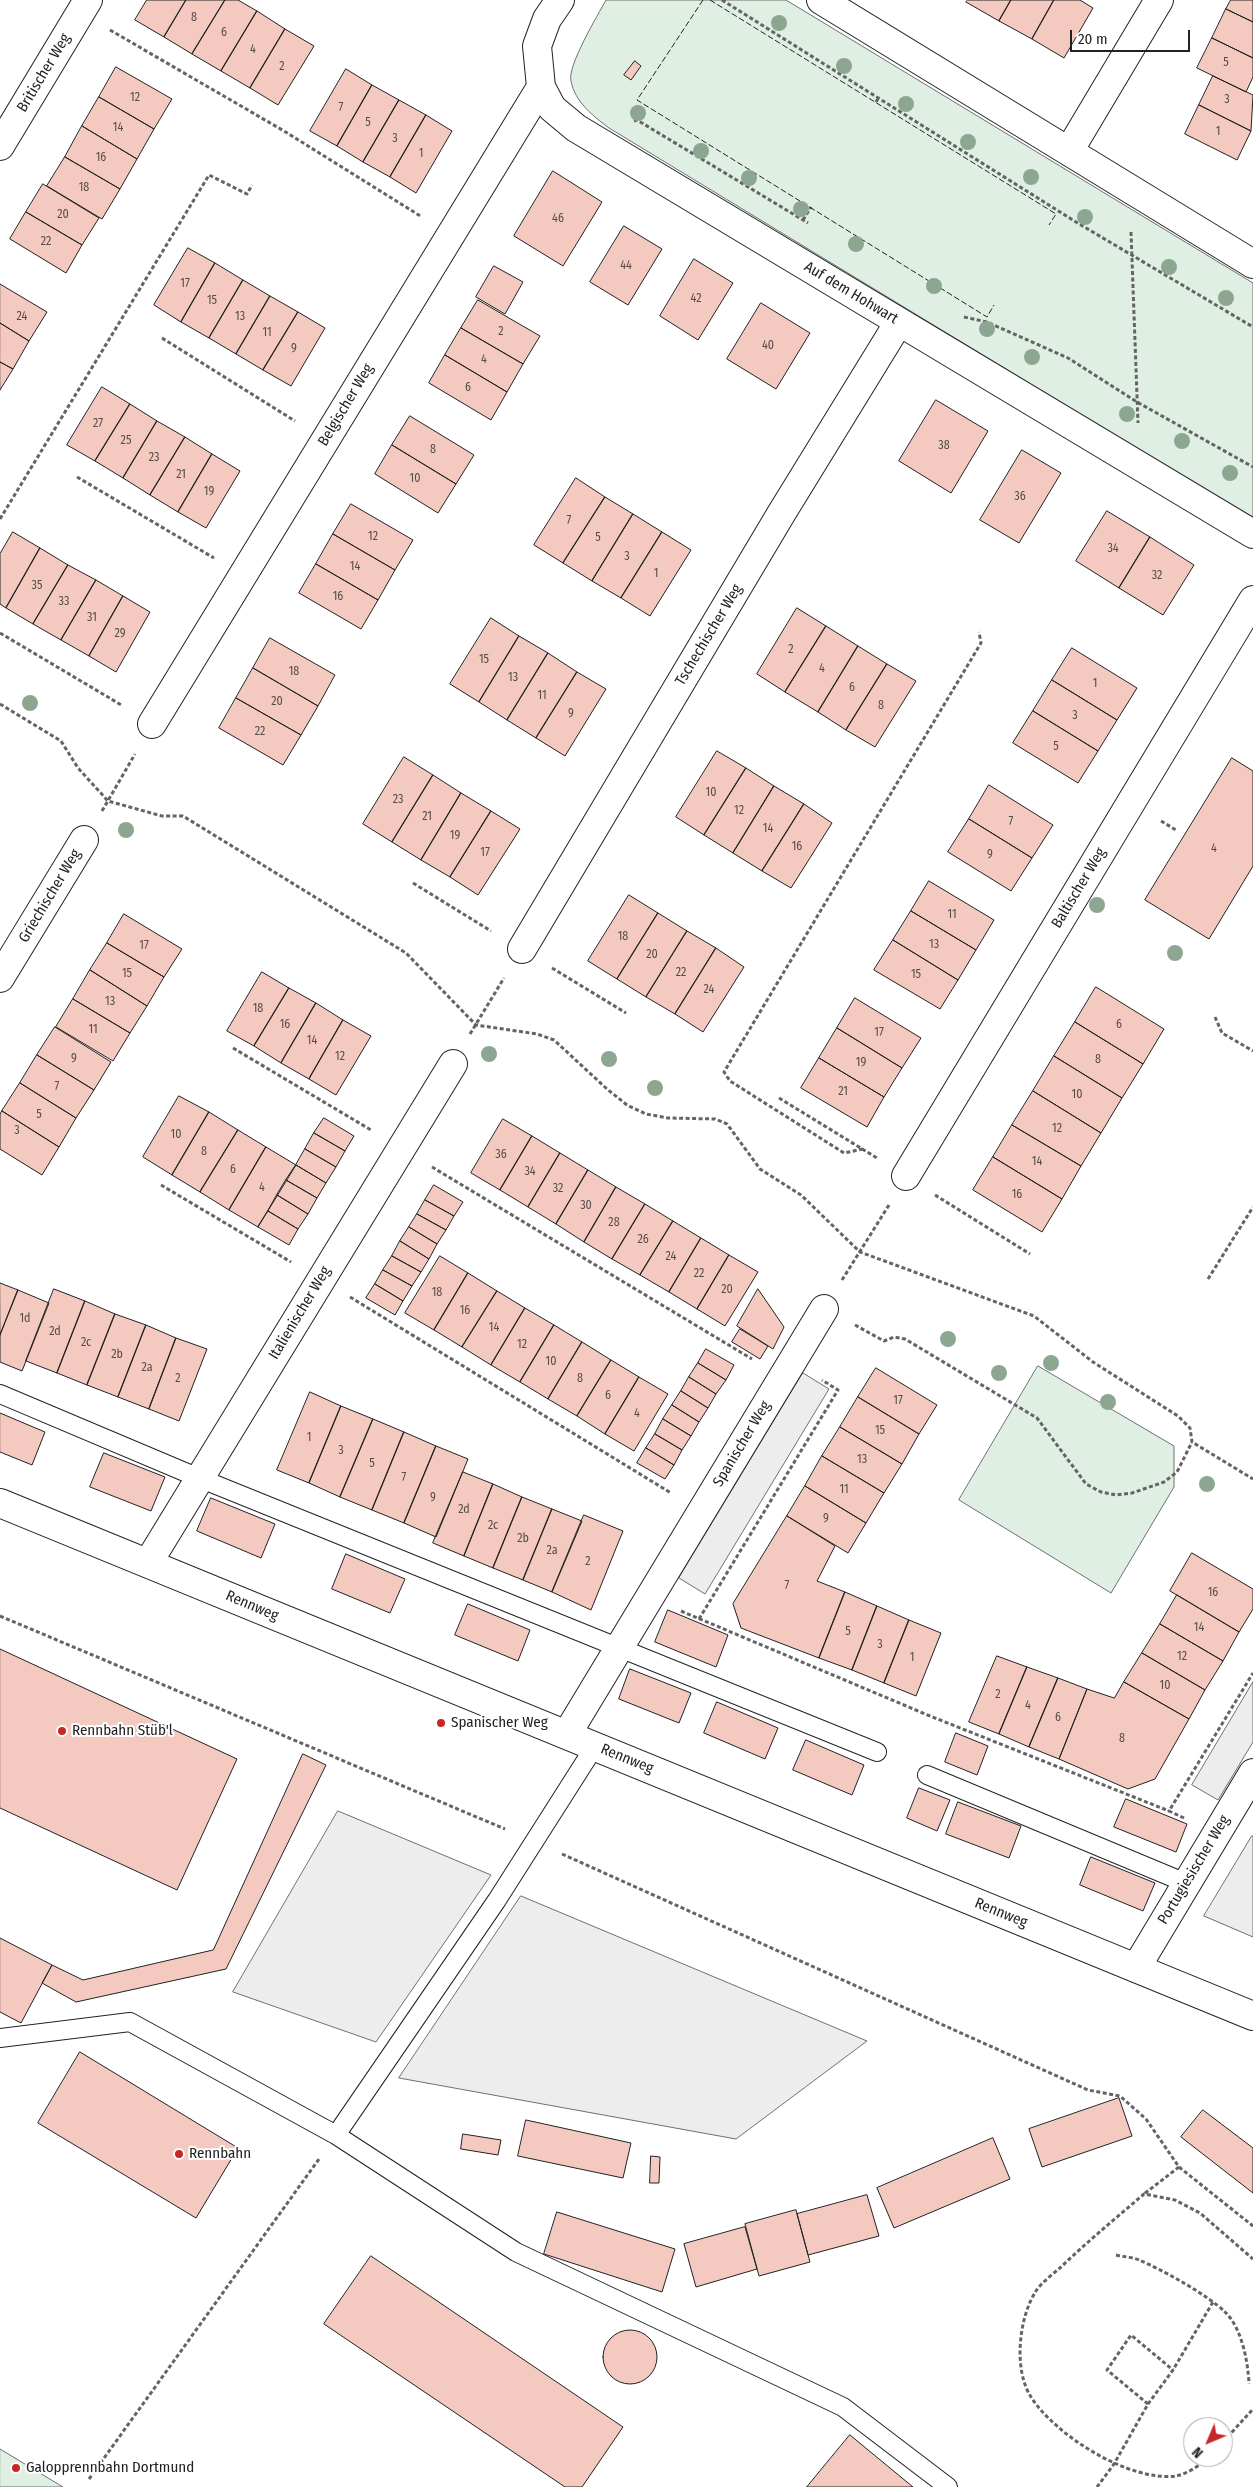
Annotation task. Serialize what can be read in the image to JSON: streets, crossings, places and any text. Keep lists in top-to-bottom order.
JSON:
{
  "streets": {
    "street": [
      "Britischer Weg",
      "Auf dem Hohwart",
      "Belgischer Weg",
      "Tschechischer Weg",
      "Baltischer Weg",
      "Griechischer Weg",
      "Italienischer Weg",
      "Spanischer Weg",
      "Rennweg",
      "Portugiesischer Weg"
    ]
  },
  "crossings": [
    ["Auf dem Hohwart", "Belgischer Weg"],
    ["Auf dem Hohwart", "Tschechischer Weg"],
    ["Italienischer Weg", "Rennweg"],
    ["Spanischer Weg", "Rennweg"],
    ["Rennweg", "Portugiesischer Weg"]
  ],
  "places": [
    "Spanischer Weg",
    "Rennbahn Stüb'l",
    "Rennbahn",
    "Galopprennbahn Dortmund"
  ],
  "house_numbers": [
    "8",
    "6",
    "4",
    "5",
    "2",
    "12",
    "3",
    "7",
    "5",
    "14",
    "1",
    "3",
    "1",
    "16",
    "18",
    "20",
    "46",
    "22",
    "44",
    "17",
    "42",
    "15",
    "24",
    "13",
    "2",
    "11",
    "40",
    "9",
    "4",
    "6",
    "27",
    "25",
    "38",
    "8",
    "23",
    "21",
    "10",
    "19",
    "36",
    "7",
    "12",
    "5",
    "34",
    "3",
    "14",
    "1",
    "32",
    "35",
    "16",
    "33",
    "31",
    "29",
    "2",
    "15",
    "4",
    "18",
    "13",
    "1",
    "6",
    "11",
    "20",
    "8",
    "9",
    "3",
    "22",
    "5",
    "10",
    "23",
    "12",
    "21",
    "7",
    "14",
    "19",
    "16",
    "4",
    "17",
    "9",
    "11",
    "18",
    "13",
    "17",
    "20",
    "22",
    "15",
    "15",
    "24",
    "13",
    "18",
    "16",
    "6",
    "11",
    "17",
    "14",
    "12",
    "9",
    "8",
    "19",
    "7",
    "21",
    "10",
    "5",
    "12",
    "3",
    "10",
    "8",
    "36",
    "14",
    "6",
    "34",
    "4",
    "32",
    "16",
    "30",
    "28",
    "26",
    "24",
    "22",
    "20",
    "18",
    "16",
    "1d",
    "14",
    "2d",
    "2c",
    "12",
    "2b",
    "10",
    "2a",
    "2",
    "8",
    "6",
    "17",
    "4",
    "15",
    "1",
    "3",
    "13",
    "5",
    "7",
    "11",
    "9",
    "2d",
    "9",
    "2c",
    "2b",
    "2a",
    "2",
    "7",
    "16",
    "14",
    "5",
    "3",
    "12",
    "1",
    "10",
    "2",
    "4",
    "6",
    "8"
  ],
  "scale_bar": "20 m",
  "north": "bottom left"
}
